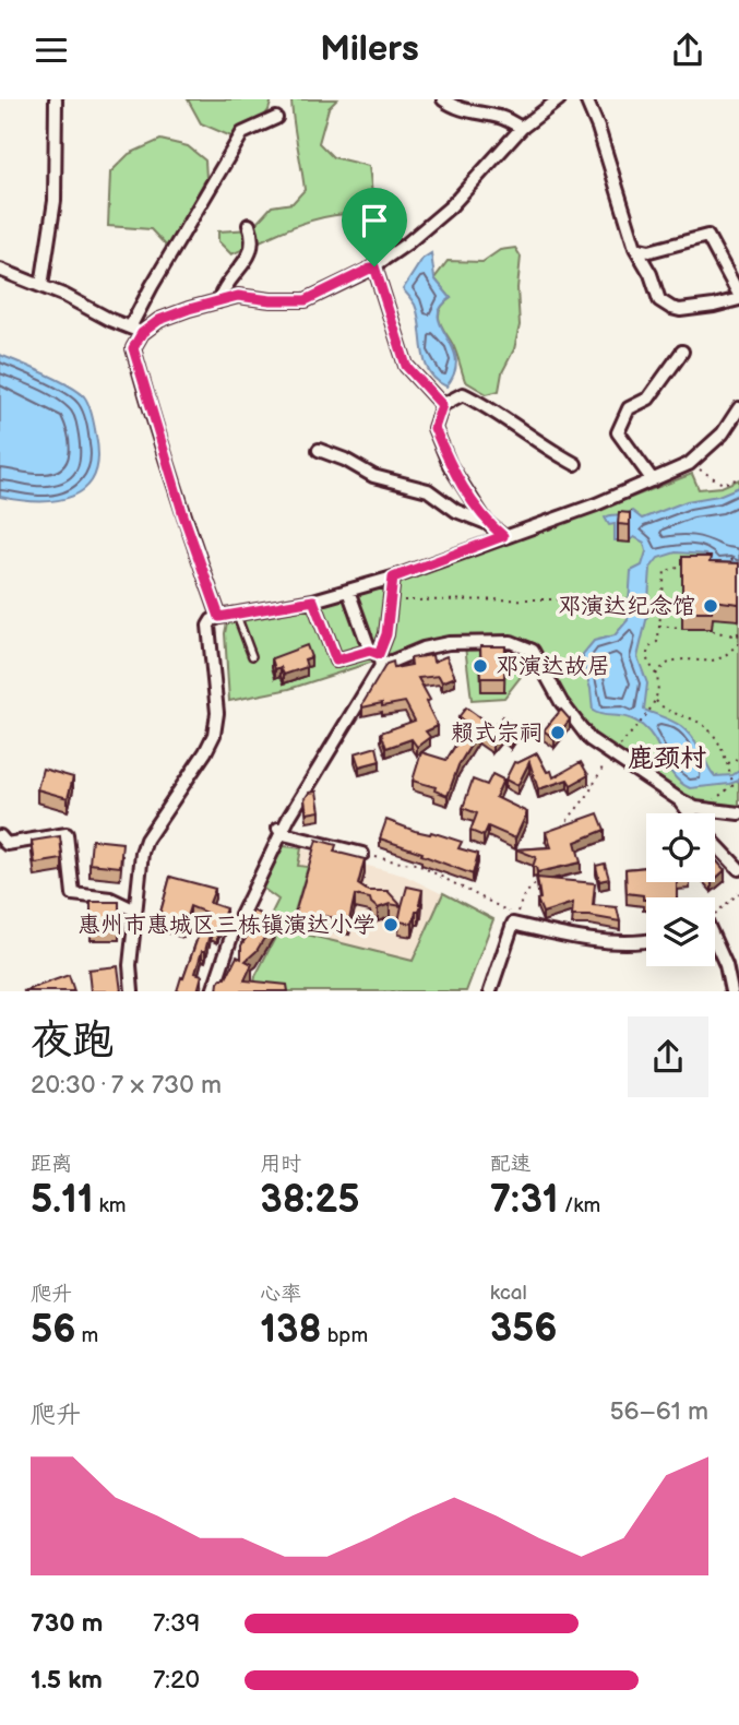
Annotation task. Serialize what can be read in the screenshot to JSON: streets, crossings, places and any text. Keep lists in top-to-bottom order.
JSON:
{
  "districts": ["鹿颈村"],
  "places": [
    "邓演达纪念馆",
    "邓演达故居",
    "赖式宗祠",
    "惠州市惠城区三栋镇演达小学"
  ],
  "page": {
    "header": "Milers",
    "heading": ["夜跑", "20:30 · 7 × 730 m"],
    "stats": [
      ["距离", "5.11 km"],
      ["用时", "38:25"],
      ["配速", "7:31 /km"],
      ["爬升", "56 m"],
      ["心率", "138 bpm"],
      ["kcal", "356"]
    ],
    "chart": ["爬升", "56–61 m"],
    "list": [
      {
        "name": "730 m",
        "note": "7:39"
      },
      {
        "name": "1.5 km",
        "note": "7:20"
      }
    ]
  }
}
